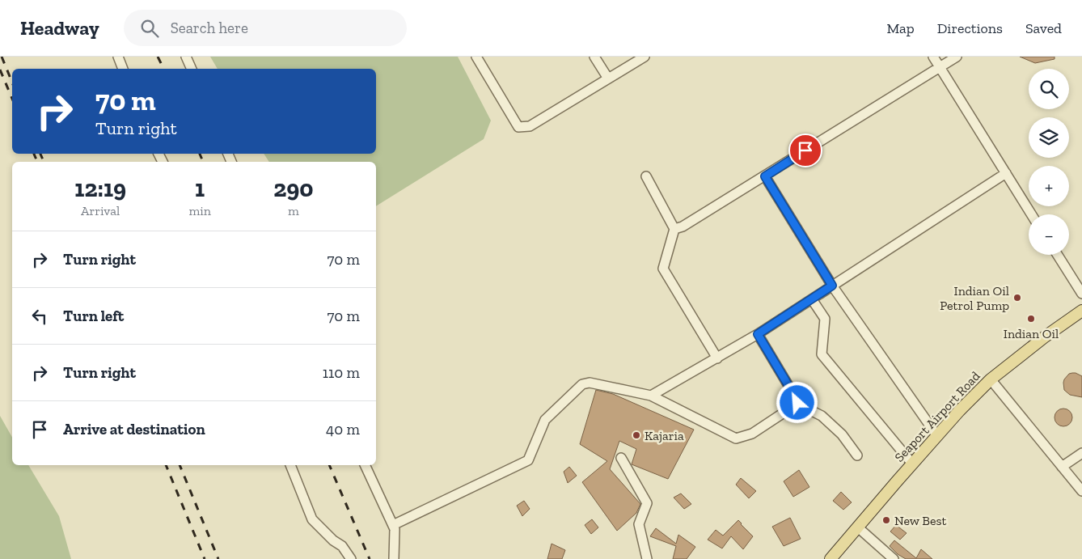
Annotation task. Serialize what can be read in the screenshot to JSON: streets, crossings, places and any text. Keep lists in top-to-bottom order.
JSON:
{
  "streets": {
    "main road": ["Seaport Airport Road"]
  },
  "places": [
    "Indian Oil Petrol Pump",
    "Indian Oil",
    "Kajaria",
    "New Best"
  ],
  "page": {
    "header": "Headway",
    "search": "Search here",
    "nav": ["Map", "Directions", "Saved"],
    "map_buttons": ["+", "−"],
    "turn": ["70 m", "Turn right"],
    "eta": [
      "12:19",
      "Arrival",
      "1",
      "min",
      "290",
      "m"
    ],
    "list": [
      {
        "name": "Turn right",
        "value": "70 m"
      },
      {
        "name": "Turn left",
        "value": "70 m"
      },
      {
        "name": "Turn right",
        "value": "110 m"
      },
      {
        "name": "Arrive at destination",
        "value": "40 m"
      }
    ]
  }
}
